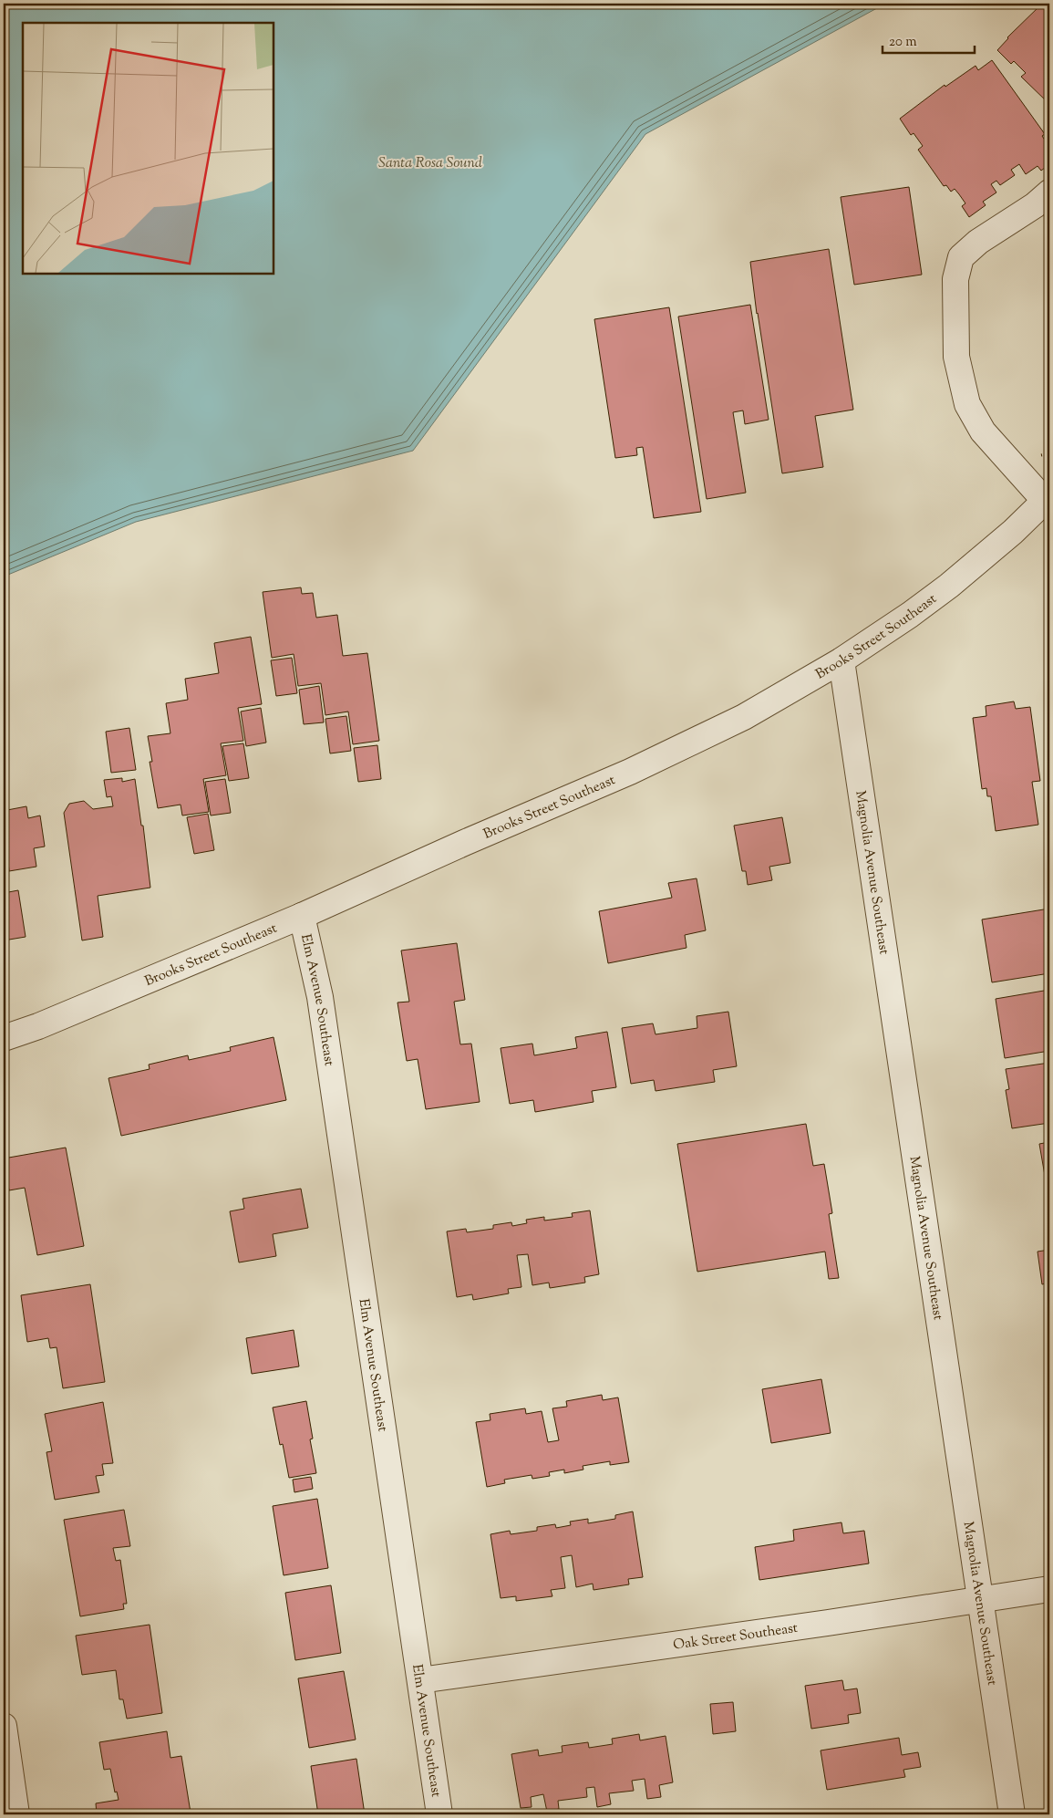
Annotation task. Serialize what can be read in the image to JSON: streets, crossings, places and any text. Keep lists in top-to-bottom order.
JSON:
{
  "streets": {
    "street": [
      "Brooks Street Southeast",
      "Magnolia Avenue Southeast",
      "Elm Avenue Southeast",
      "Oak Street Southeast"
    ]
  },
  "crossings": [
    ["Brooks Street Southeast", "Magnolia Avenue Southeast"],
    ["Brooks Street Southeast", "Elm Avenue Southeast"],
    ["Magnolia Avenue Southeast", "Oak Street Southeast"],
    ["Elm Avenue Southeast", "Oak Street Southeast"]
  ],
  "water": ["Santa Rosa Sound"],
  "scale_bar": "20 m"
}
